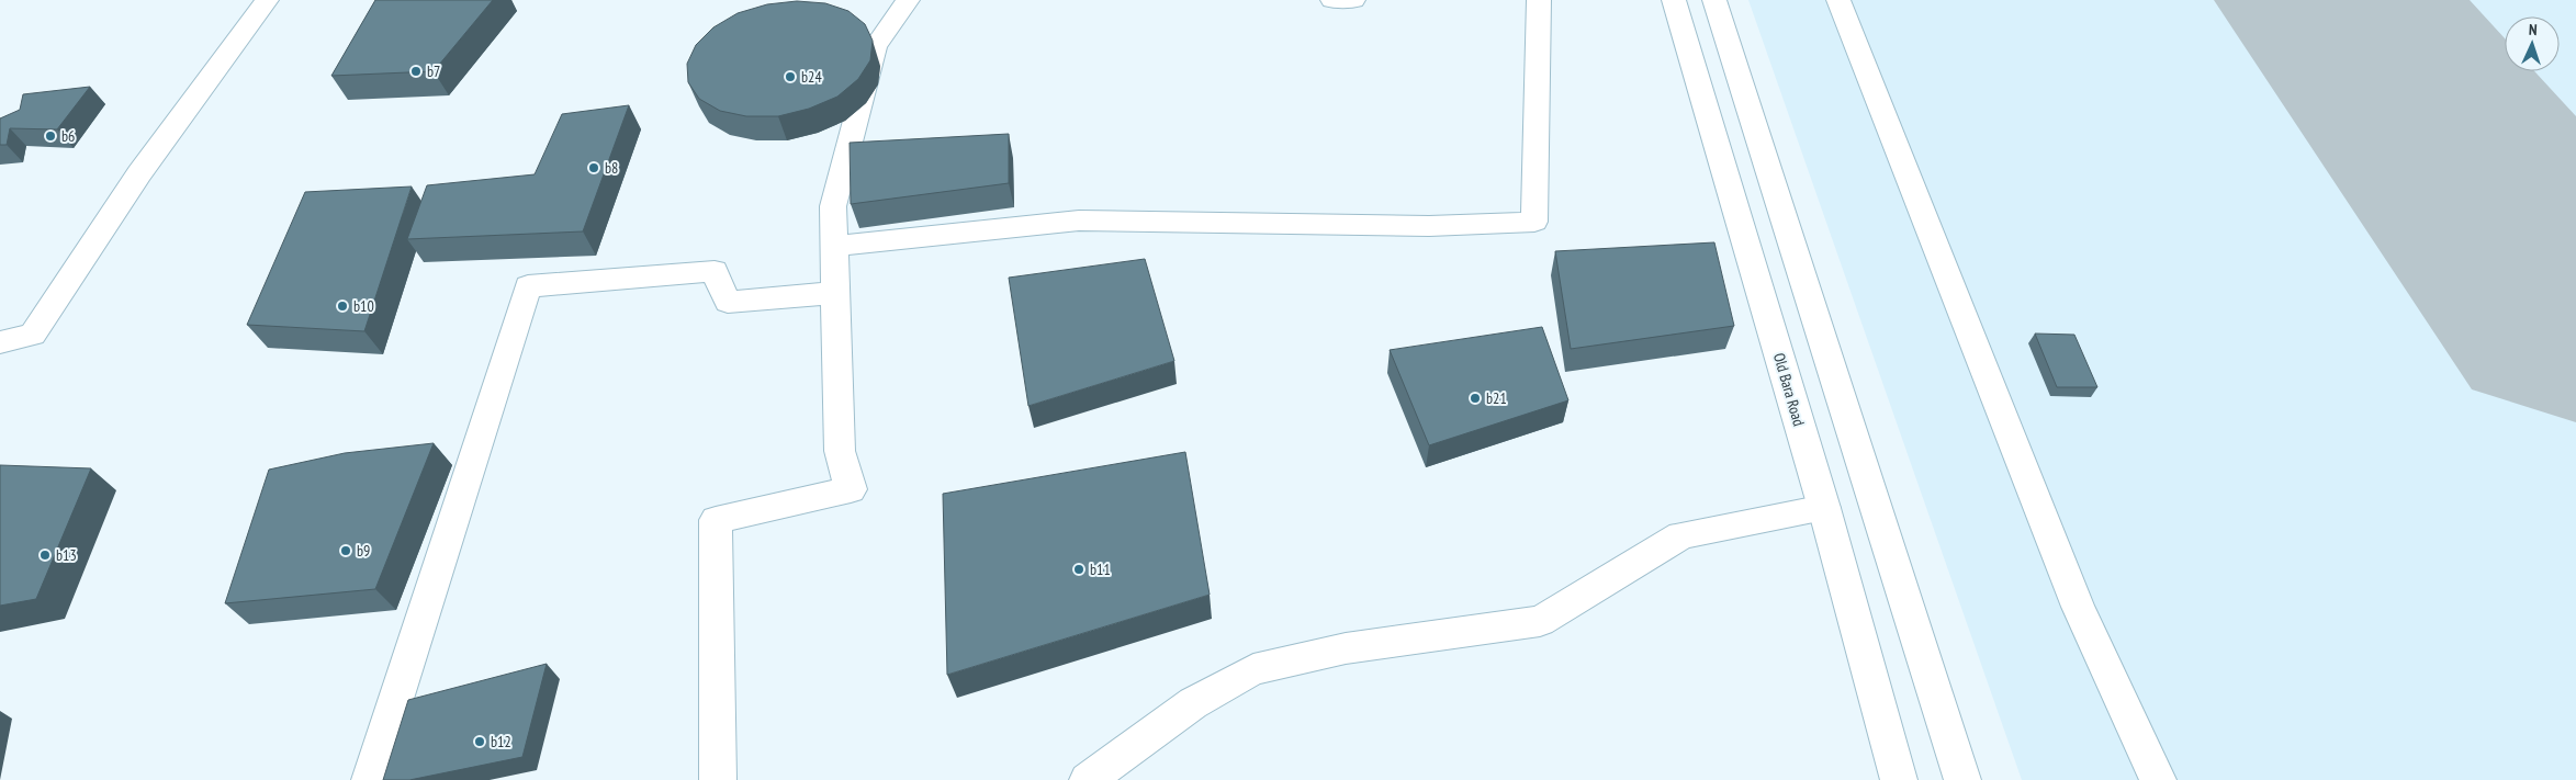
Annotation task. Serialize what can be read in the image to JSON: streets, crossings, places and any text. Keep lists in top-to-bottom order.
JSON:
{
  "streets": {
    "street": ["Old Bara Road"]
  },
  "places": [
    "b7",
    "b24",
    "b6",
    "b8",
    "b10",
    "b21",
    "b9",
    "b13",
    "b11",
    "b12"
  ],
  "north": "top"
}
